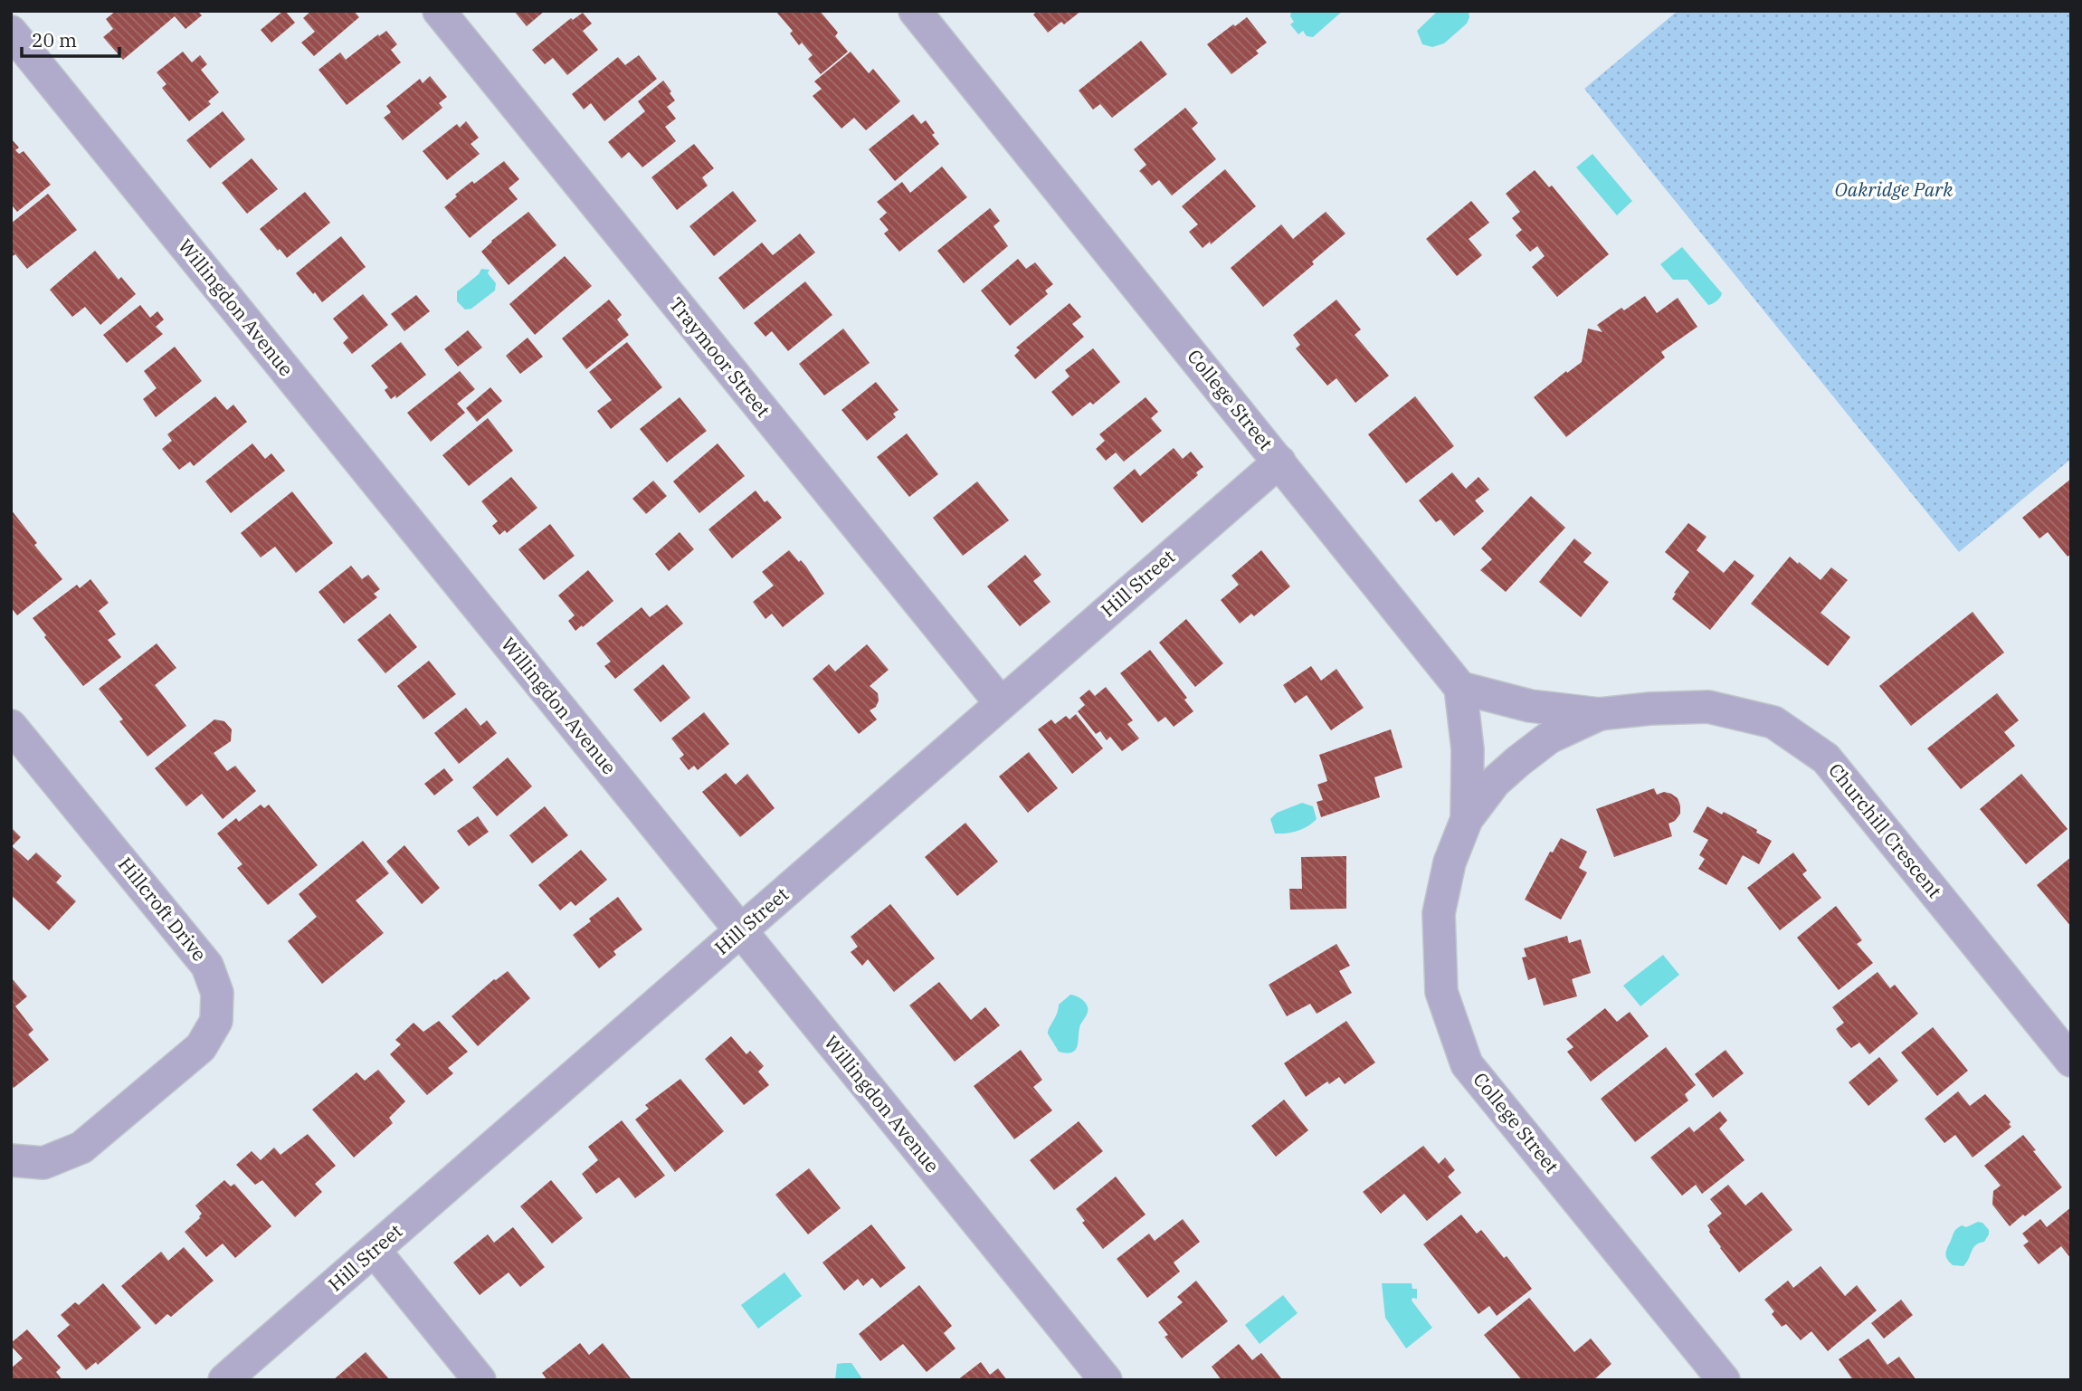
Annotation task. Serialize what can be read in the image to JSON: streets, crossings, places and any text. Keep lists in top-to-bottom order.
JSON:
{
  "streets": {
    "street": [
      "Willingdon Avenue",
      "Traymoor Street",
      "College Street",
      "Hill Street",
      "Churchill Crescent",
      "Hillcroft Drive"
    ]
  },
  "crossings": [
    ["Willingdon Avenue", "Hill Street"],
    ["Traymoor Street", "Hill Street"],
    ["College Street", "Hill Street"],
    ["College Street", "Churchill Crescent"]
  ],
  "parks": ["Oakridge Park"],
  "scale_bar": "20 m"
}
